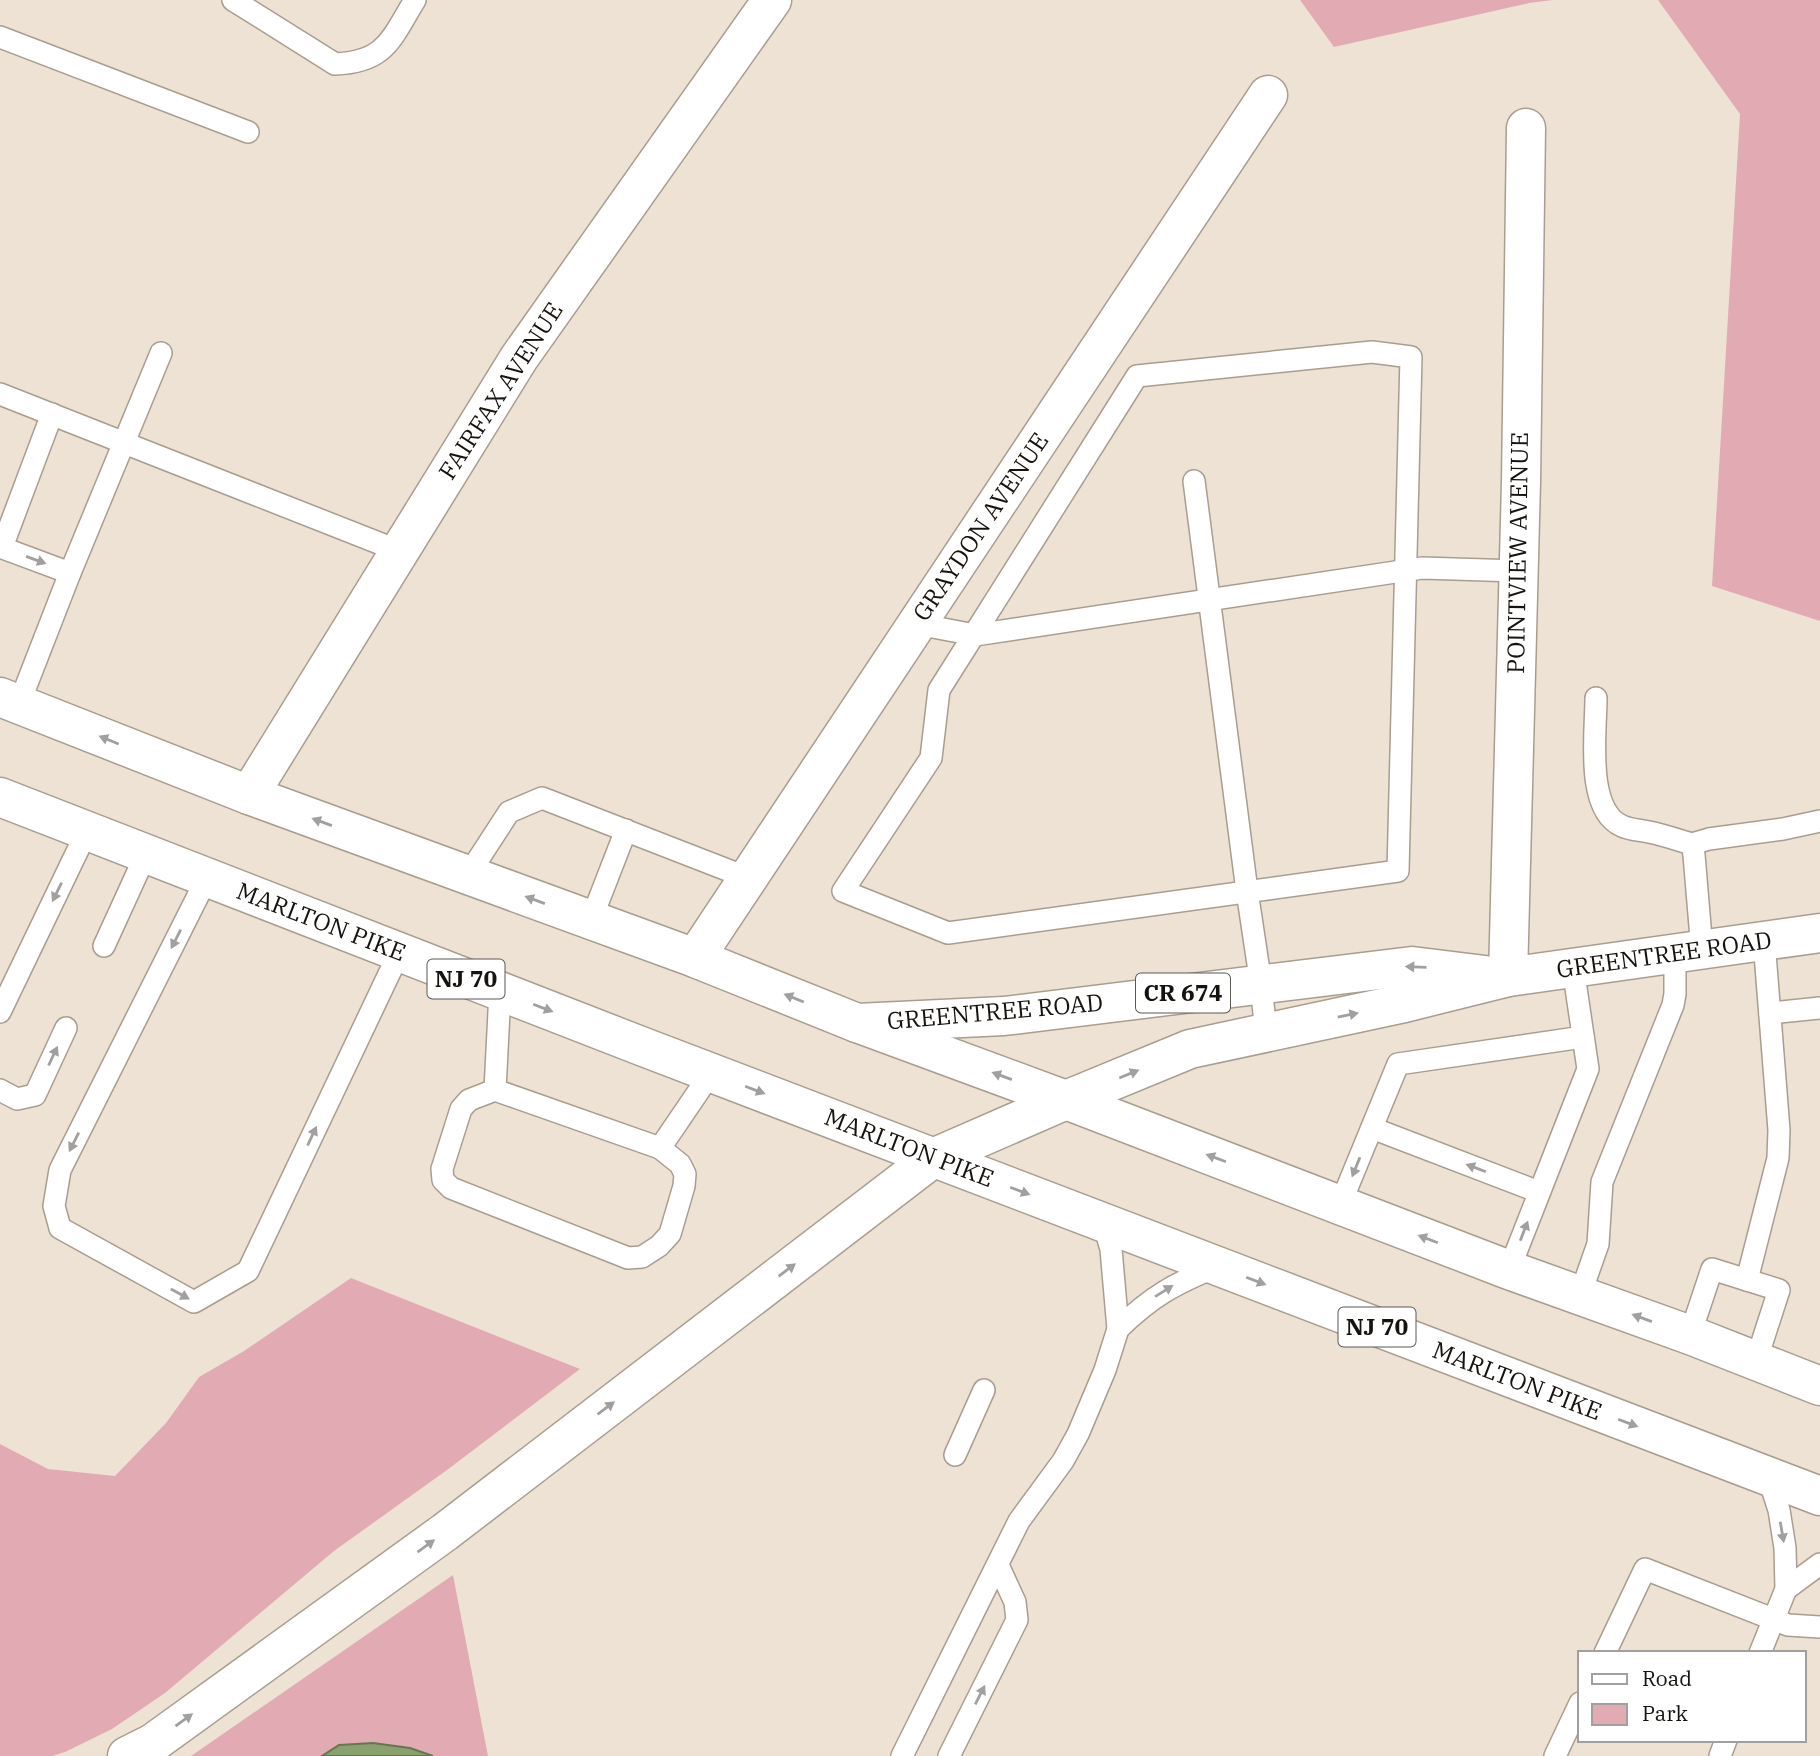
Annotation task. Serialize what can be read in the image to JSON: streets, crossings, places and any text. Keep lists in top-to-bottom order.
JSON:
{
  "streets": {
    "main road": [
      "FAIRFAX AVENUE",
      "GRAYDON AVENUE",
      "POINTVIEW AVENUE",
      "MARLTON PIKE",
      "GREENTREE ROAD",
      "NJ 70",
      "CR 674"
    ]
  },
  "crossings": [
    ["POINTVIEW AVENUE", "GREENTREE ROAD"],
    ["MARLTON PIKE", "GREENTREE ROAD"]
  ],
  "legend": ["Road", "Park"]
}
